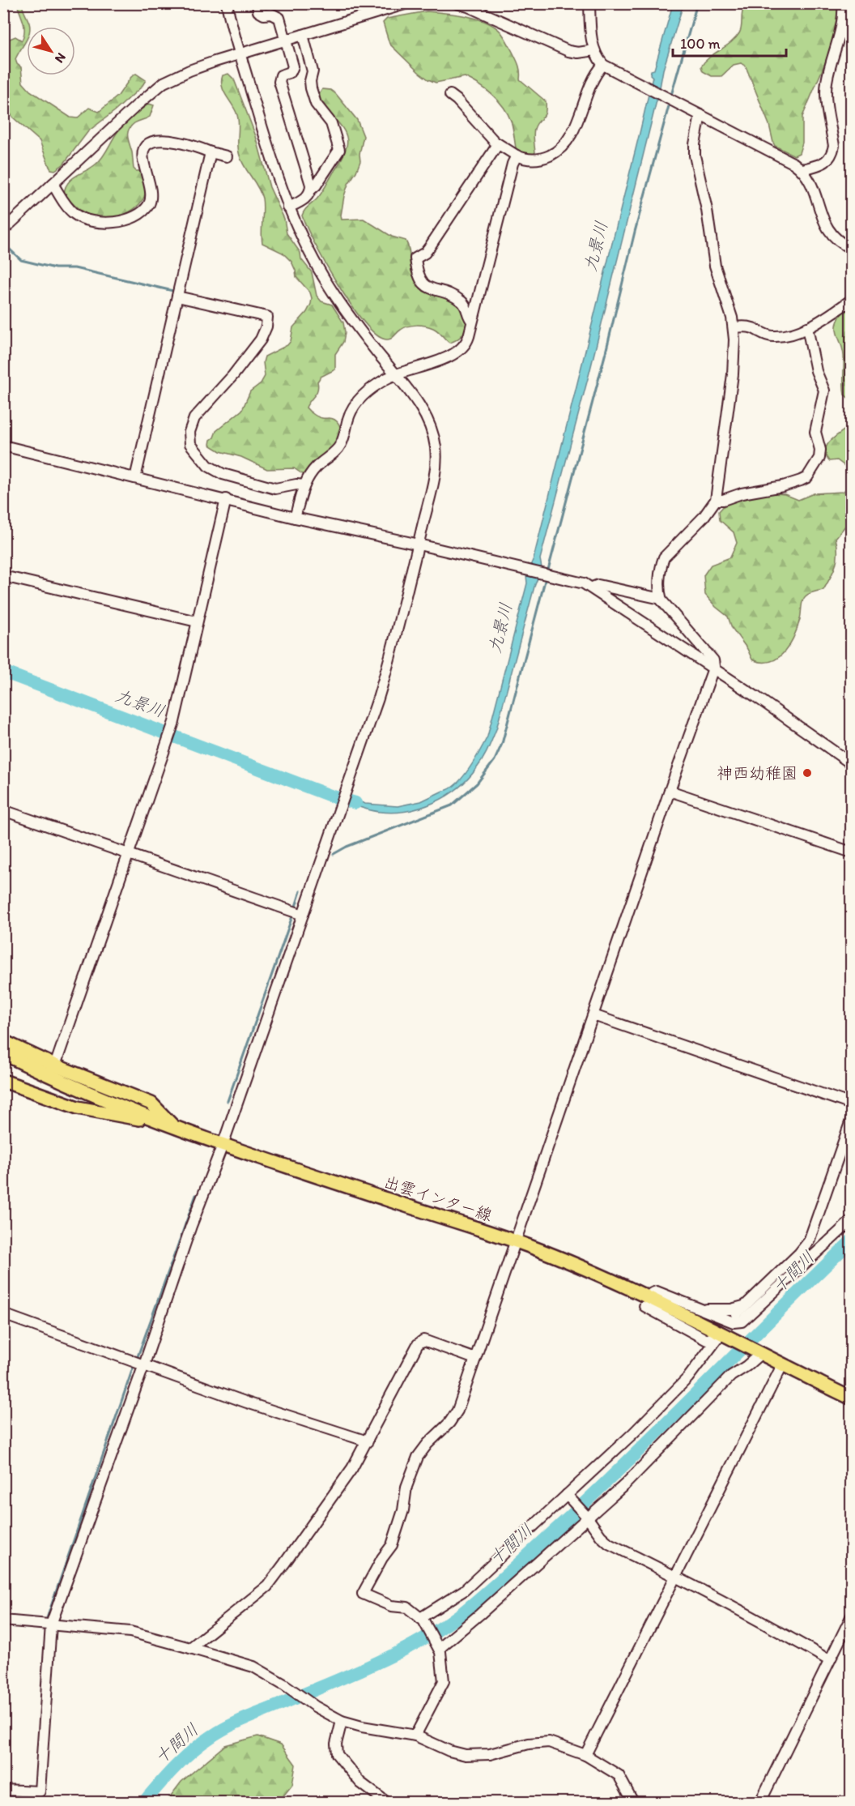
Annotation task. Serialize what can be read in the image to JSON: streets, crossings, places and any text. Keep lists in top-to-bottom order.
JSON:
{
  "streets": {
    "main road": ["出雲インター線"]
  },
  "water": ["九景川", "十間川"],
  "places": ["神西幼稚園"],
  "scale_bar": "100 m",
  "north": "bottom right"
}
